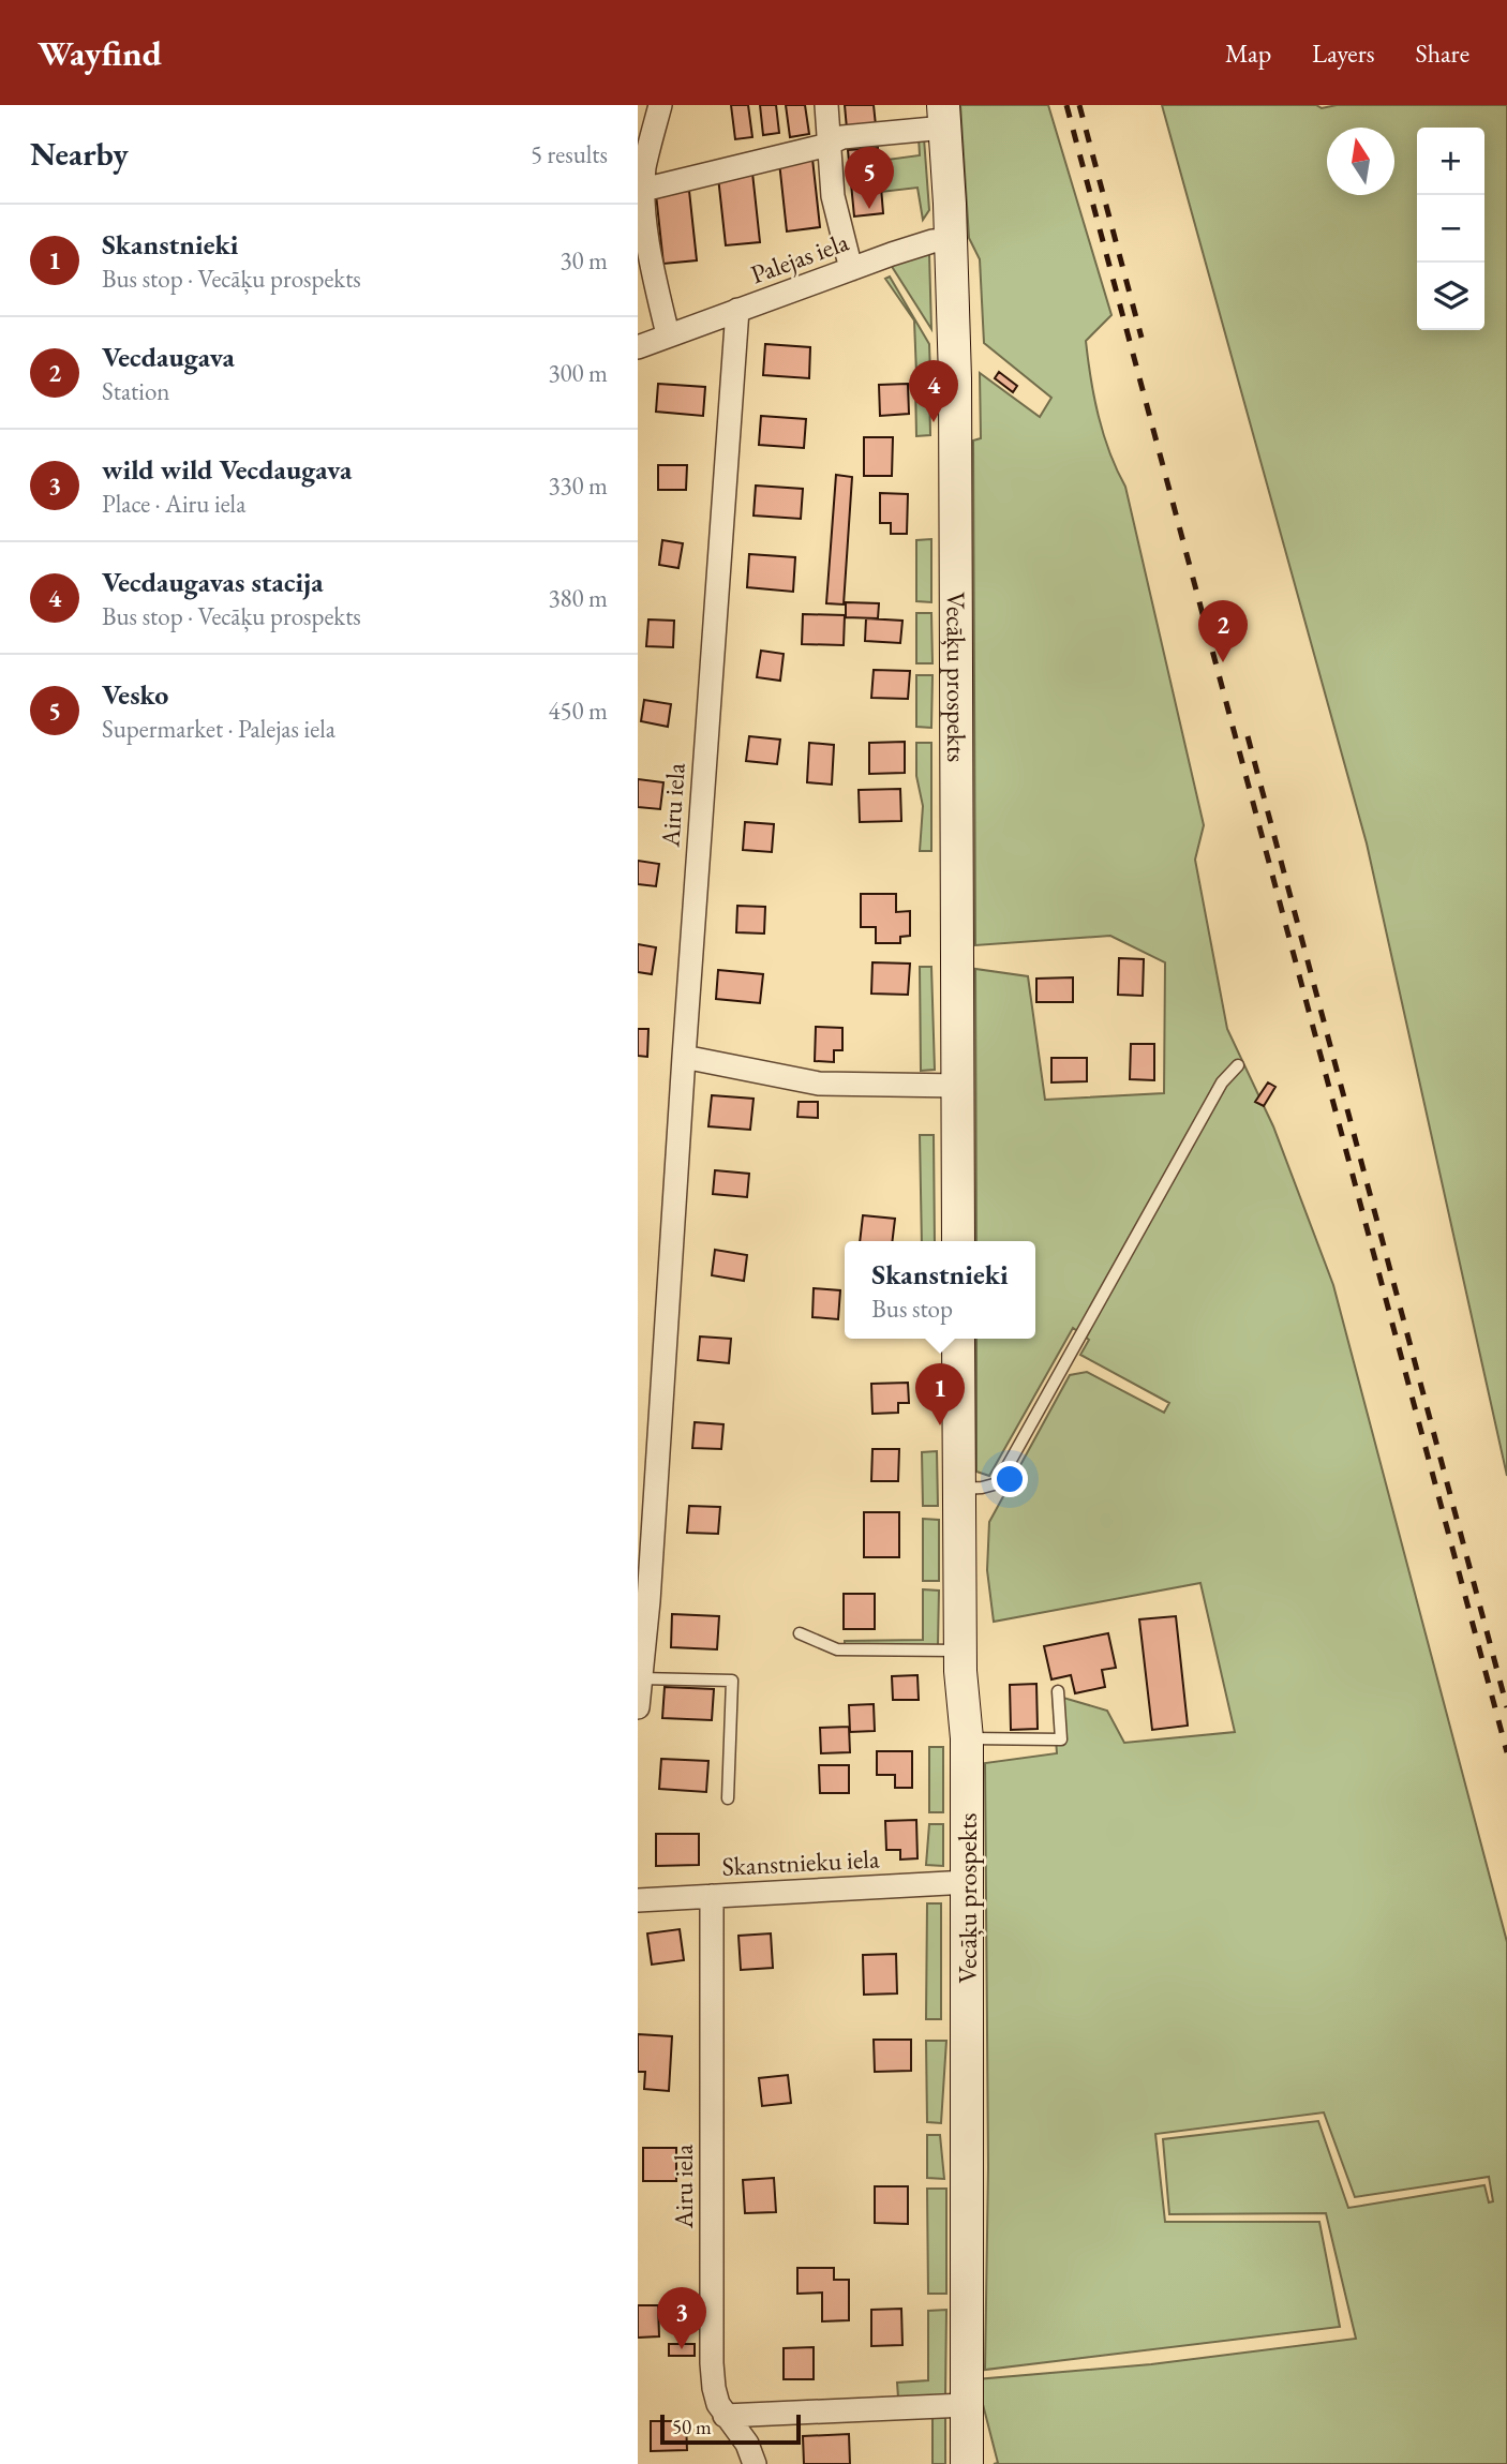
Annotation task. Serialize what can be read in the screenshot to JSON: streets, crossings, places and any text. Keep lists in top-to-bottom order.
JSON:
{
  "streets": {
    "main road": ["Vecāķu prospekts"],
    "street": ["Palejas iela", "Airu iela", "Skanstnieku iela"]
  },
  "crossings": [
    ["Palejas iela", "Vecāķu prospekts"],
    ["Palejas iela", "Airu iela"],
    ["Vecāķu prospekts", "Skanstnieku iela"],
    ["Airu iela", "Skanstnieku iela"]
  ],
  "scale_bar": "50 m",
  "north": "top",
  "page": {
    "header": "Wayfind",
    "nav": ["Map", "Layers", "Share"],
    "heading": ["Nearby", "5 results"],
    "map_buttons": ["+", "−"],
    "pins": [
      "5",
      "4",
      "2",
      "1",
      "3"
    ],
    "list": [
      {
        "mark": "1",
        "name": "Skanstnieki",
        "note": "Bus stop · Vecāķu prospekts",
        "value": "30 m"
      },
      {
        "mark": "2",
        "name": "Vecdaugava",
        "note": "Station",
        "value": "300 m"
      },
      {
        "mark": "3",
        "name": "wild wild Vecdaugava",
        "note": "Place · Airu iela",
        "value": "330 m"
      },
      {
        "mark": "4",
        "name": "Vecdaugavas stacija",
        "note": "Bus stop · Vecāķu prospekts",
        "value": "380 m"
      },
      {
        "mark": "5",
        "name": "Vesko",
        "note": "Supermarket · Palejas iela",
        "value": "450 m"
      }
    ],
    "popup": ["Skanstnieki", "Bus stop"],
    "scale": "50 m"
  }
}
